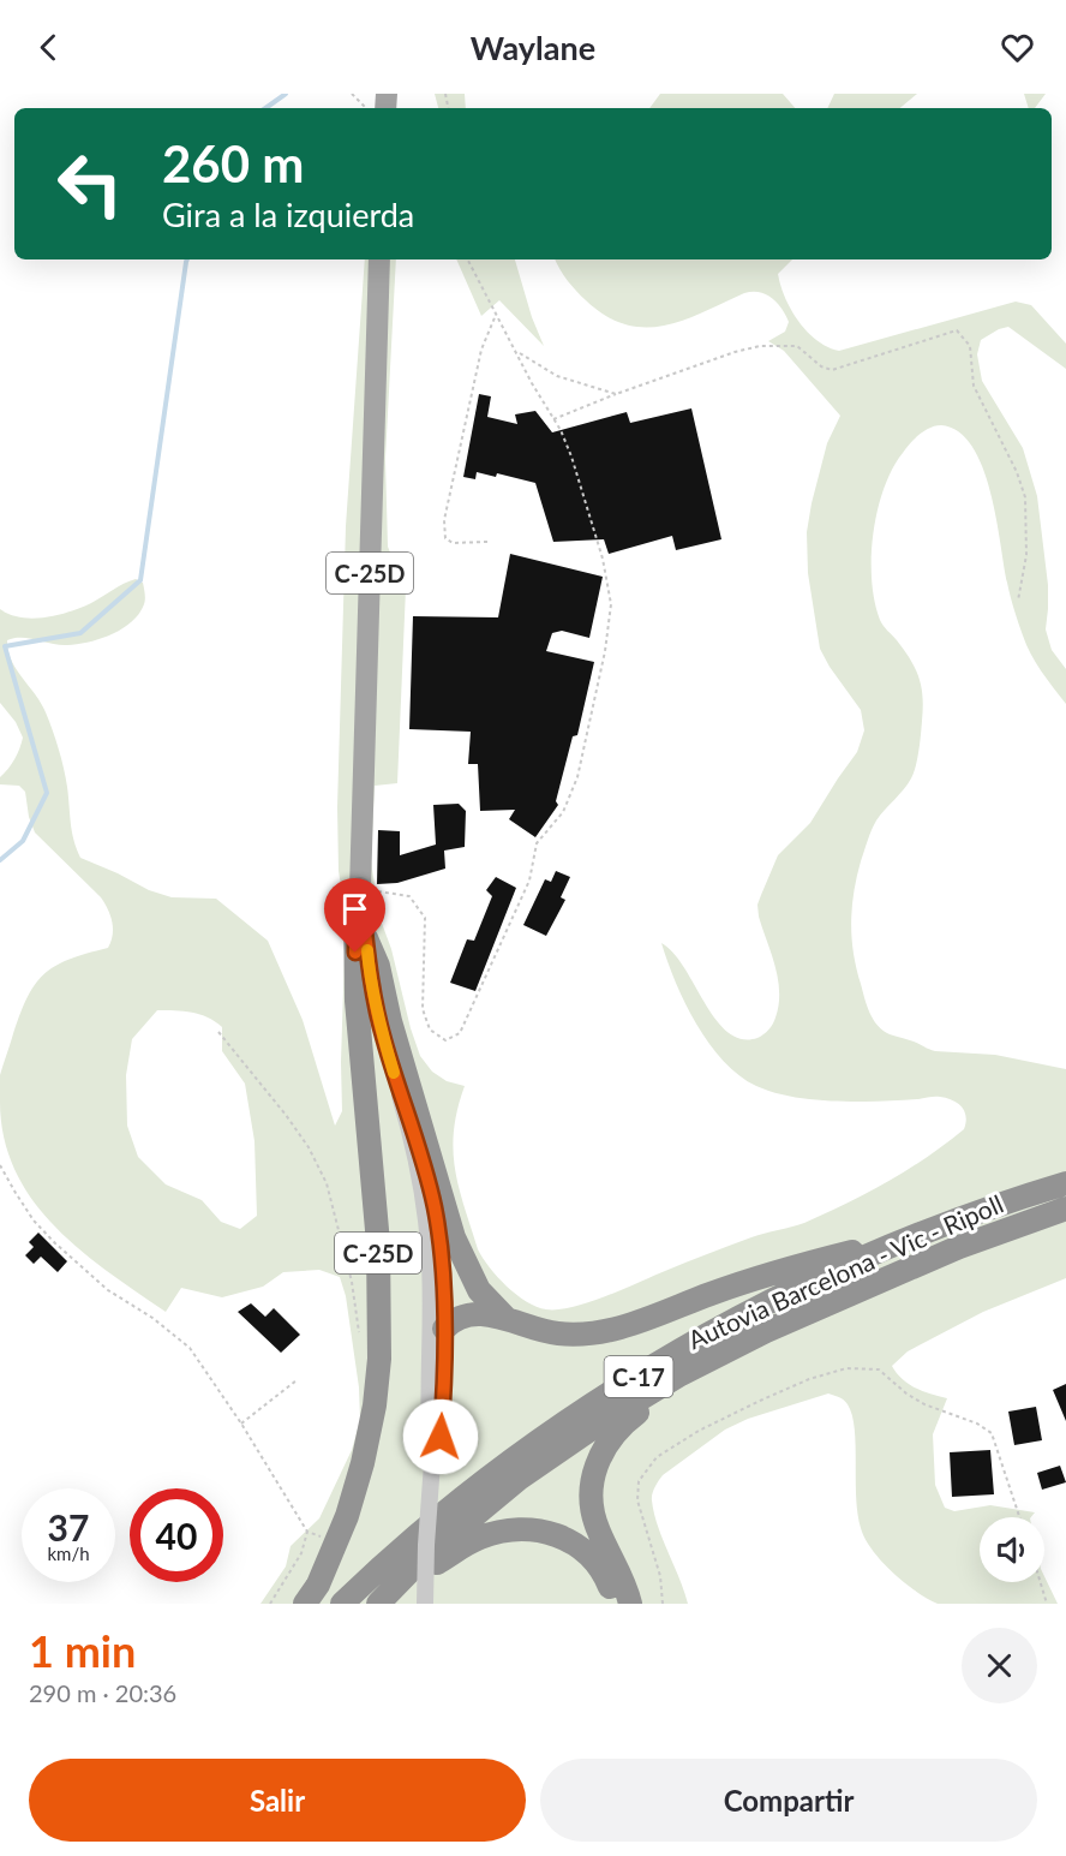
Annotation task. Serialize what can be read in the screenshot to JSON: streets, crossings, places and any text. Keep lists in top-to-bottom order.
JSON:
{
  "streets": {
    "highway": ["C-25D", "Autovia Barcelona - Vic - Ripoll", "C-17"]
  },
  "page": {
    "header": "Waylane",
    "turn": ["260 m", "Gira a la izquierda"],
    "speed": "37 km/h",
    "limit": "40",
    "heading": ["1 min", "290 m · 20:36"],
    "buttons": ["Salir", "Compartir"]
  }
}
